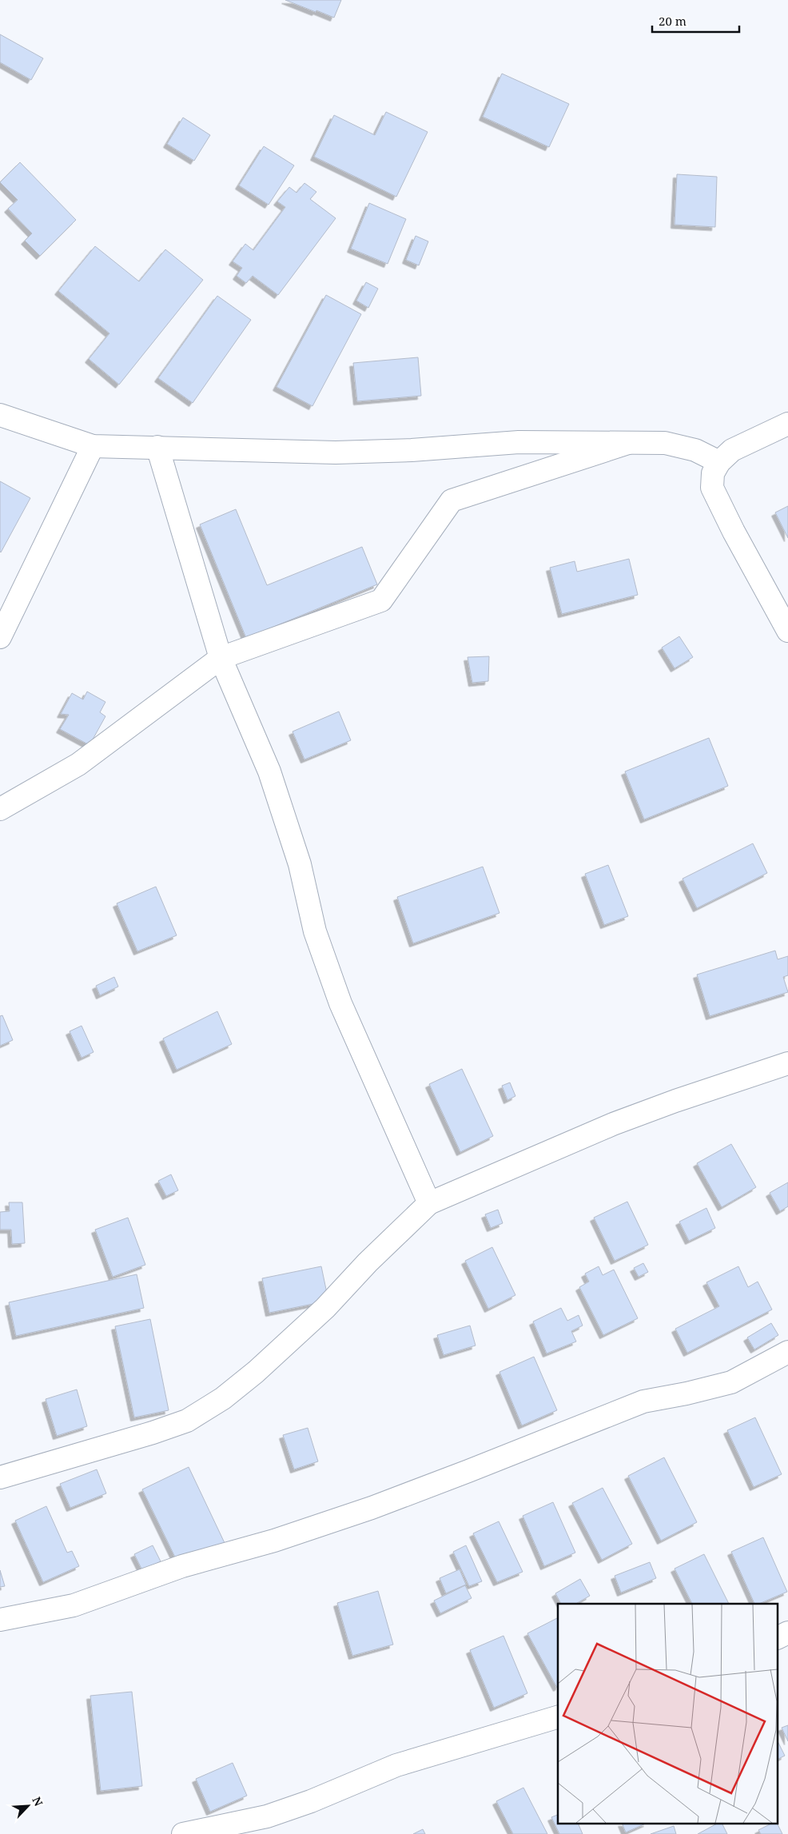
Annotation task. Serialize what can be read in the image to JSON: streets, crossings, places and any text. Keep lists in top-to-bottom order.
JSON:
{
  "scale_bar": "20 m",
  "north": "top right"
}
